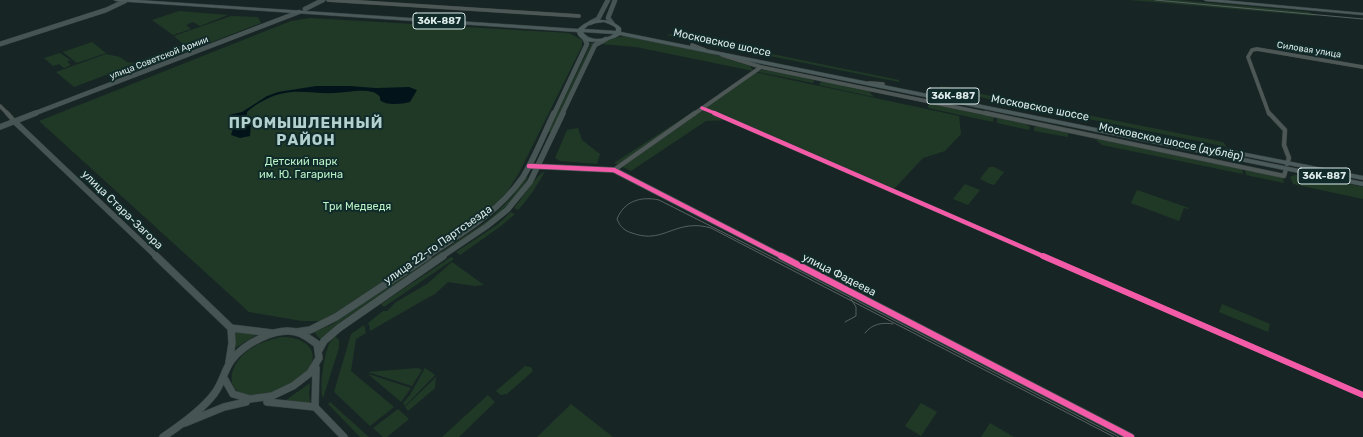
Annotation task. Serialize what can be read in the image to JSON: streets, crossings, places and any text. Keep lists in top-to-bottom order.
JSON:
{
  "streets": {
    "main road": ["36К-887", "Московское шоссе"],
    "street": [
      "Силовая улица",
      "улица Советской Армии",
      "Московское шоссе (дублёр)",
      "улица Стара-Загора",
      "улица 22-го Партсъезда",
      "улица Фадеева"
    ]
  },
  "crossings": [
    ["Московское шоссе", "Силовая улица"],
    ["Московское шоссе", "улица Советской Армии"],
    ["Московское шоссе", "Московское шоссе (дублёр)"],
    ["Силовая улица", "Московское шоссе (дублёр)"],
    ["улица Советской Армии", "улица Стара-Загора"],
    ["улица 22-го Партсъезда", "улица Фадеева"]
  ],
  "districts": ["ПРОМЫШЛЕННЫЙ РАЙОН"],
  "parks": ["Детский парк им. Ю. Гагарина", "Три Медведя"]
}
